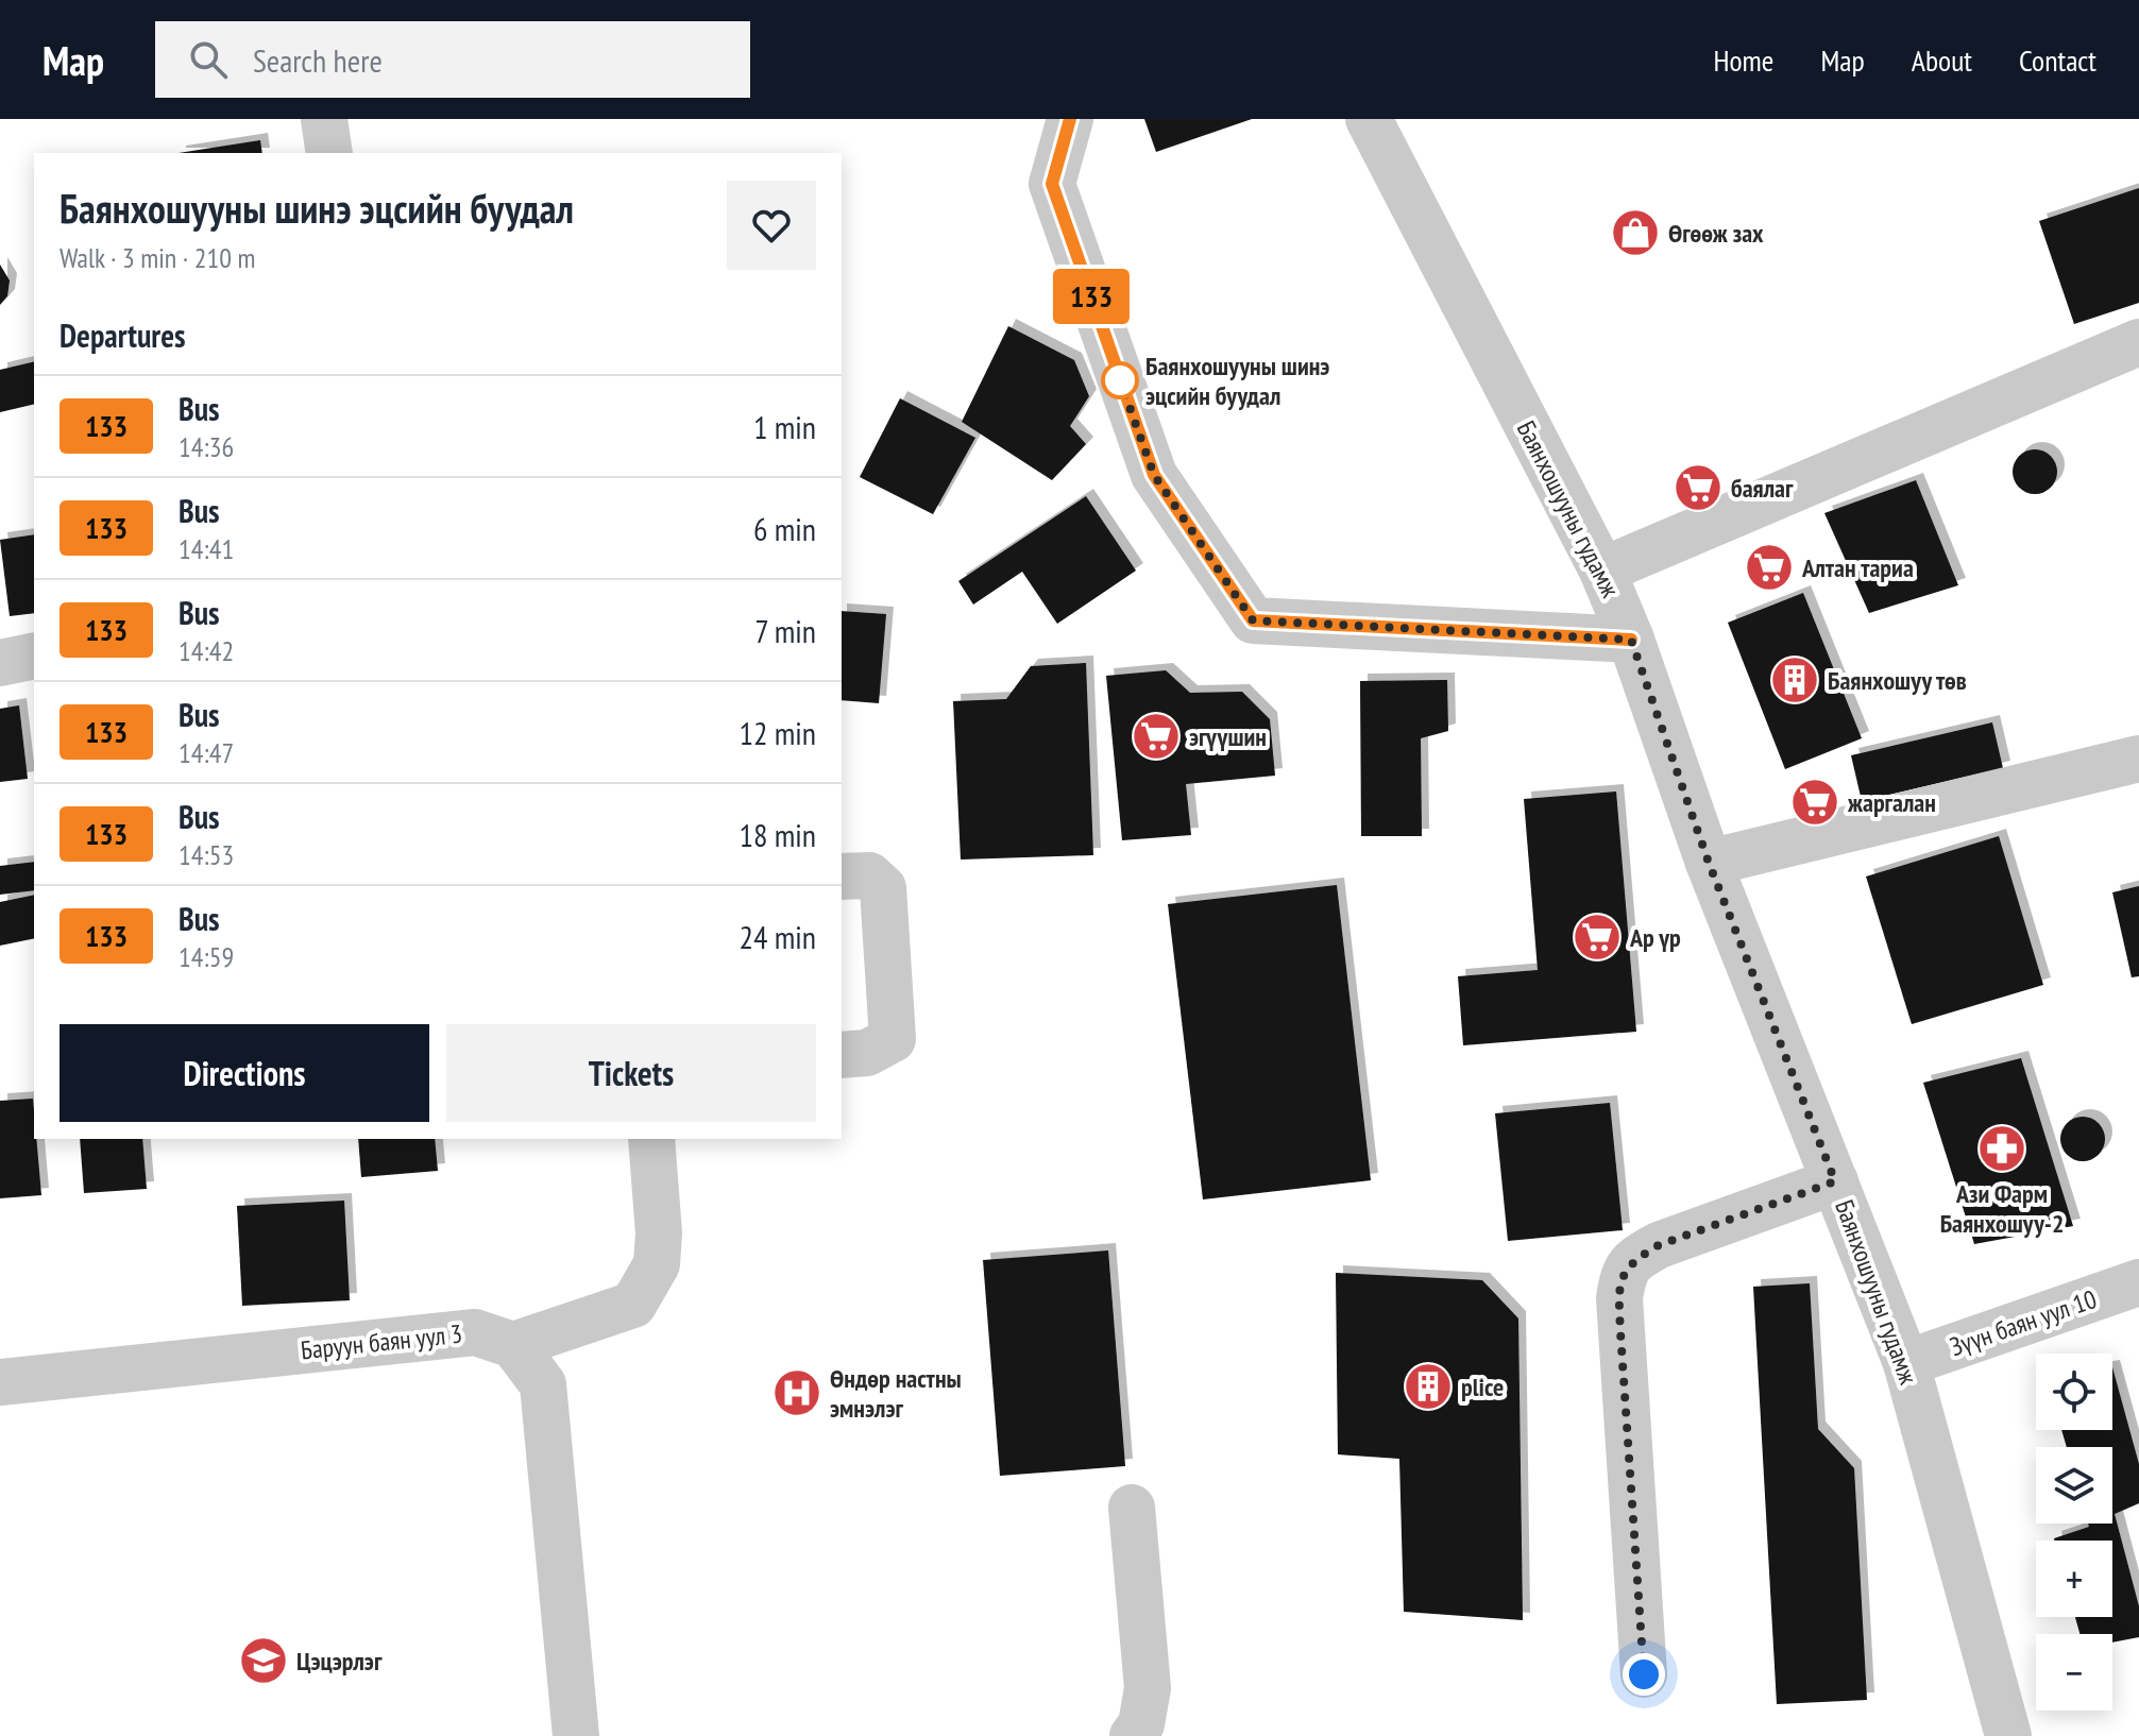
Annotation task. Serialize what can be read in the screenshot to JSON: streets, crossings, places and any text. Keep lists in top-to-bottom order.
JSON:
{
  "streets": {
    "street": ["Баянхошууны гудамж", "Зүүн баян уул 10", "Баруун баян уул 3"]
  },
  "crossings": [
    ["Баянхошууны гудамж", "Зүүн баян уул 10"]
  ],
  "places": {
    "shop": ["Өгөөж зах"],
    "other": ["Баянхошууны шинэ эцсийн буудал"],
    "supermarket": [
      "баялаг",
      "Алтан тариа",
      "эгүүшин",
      "жаргалан",
      "Ар үр"
    ],
    "building": ["Баянхошуу төв", "plice"],
    "pharmacy": ["Ази Фарм Баянхошуу-2"],
    "hospital": ["Өндөр настны эмнэлэг"],
    "school or university": ["Цэцэрлэг"]
  },
  "lines": ["bus line 133"],
  "page": {
    "header": "Map",
    "search": "Search here",
    "nav": [
      "Home",
      "Map",
      "About",
      "Contact"
    ],
    "on_map": "133",
    "heading": [
      ["Баянхошууны шинэ эцсийн буудал", "Walk · 3 min · 210 m"],
      "Departures"
    ],
    "list": [
      {
        "mark": "133",
        "name": "Bus",
        "note": "14:36",
        "value": "1 min"
      },
      {
        "mark": "133",
        "name": "Bus",
        "note": "14:41",
        "value": "6 min"
      },
      {
        "mark": "133",
        "name": "Bus",
        "note": "14:42",
        "value": "7 min"
      },
      {
        "mark": "133",
        "name": "Bus",
        "note": "14:47",
        "value": "12 min"
      },
      {
        "mark": "133",
        "name": "Bus",
        "note": "14:53",
        "value": "18 min"
      },
      {
        "mark": "133",
        "name": "Bus",
        "note": "14:59",
        "value": "24 min"
      }
    ],
    "buttons": ["Directions", "Tickets"],
    "map_buttons": ["+", "−"]
  }
}
